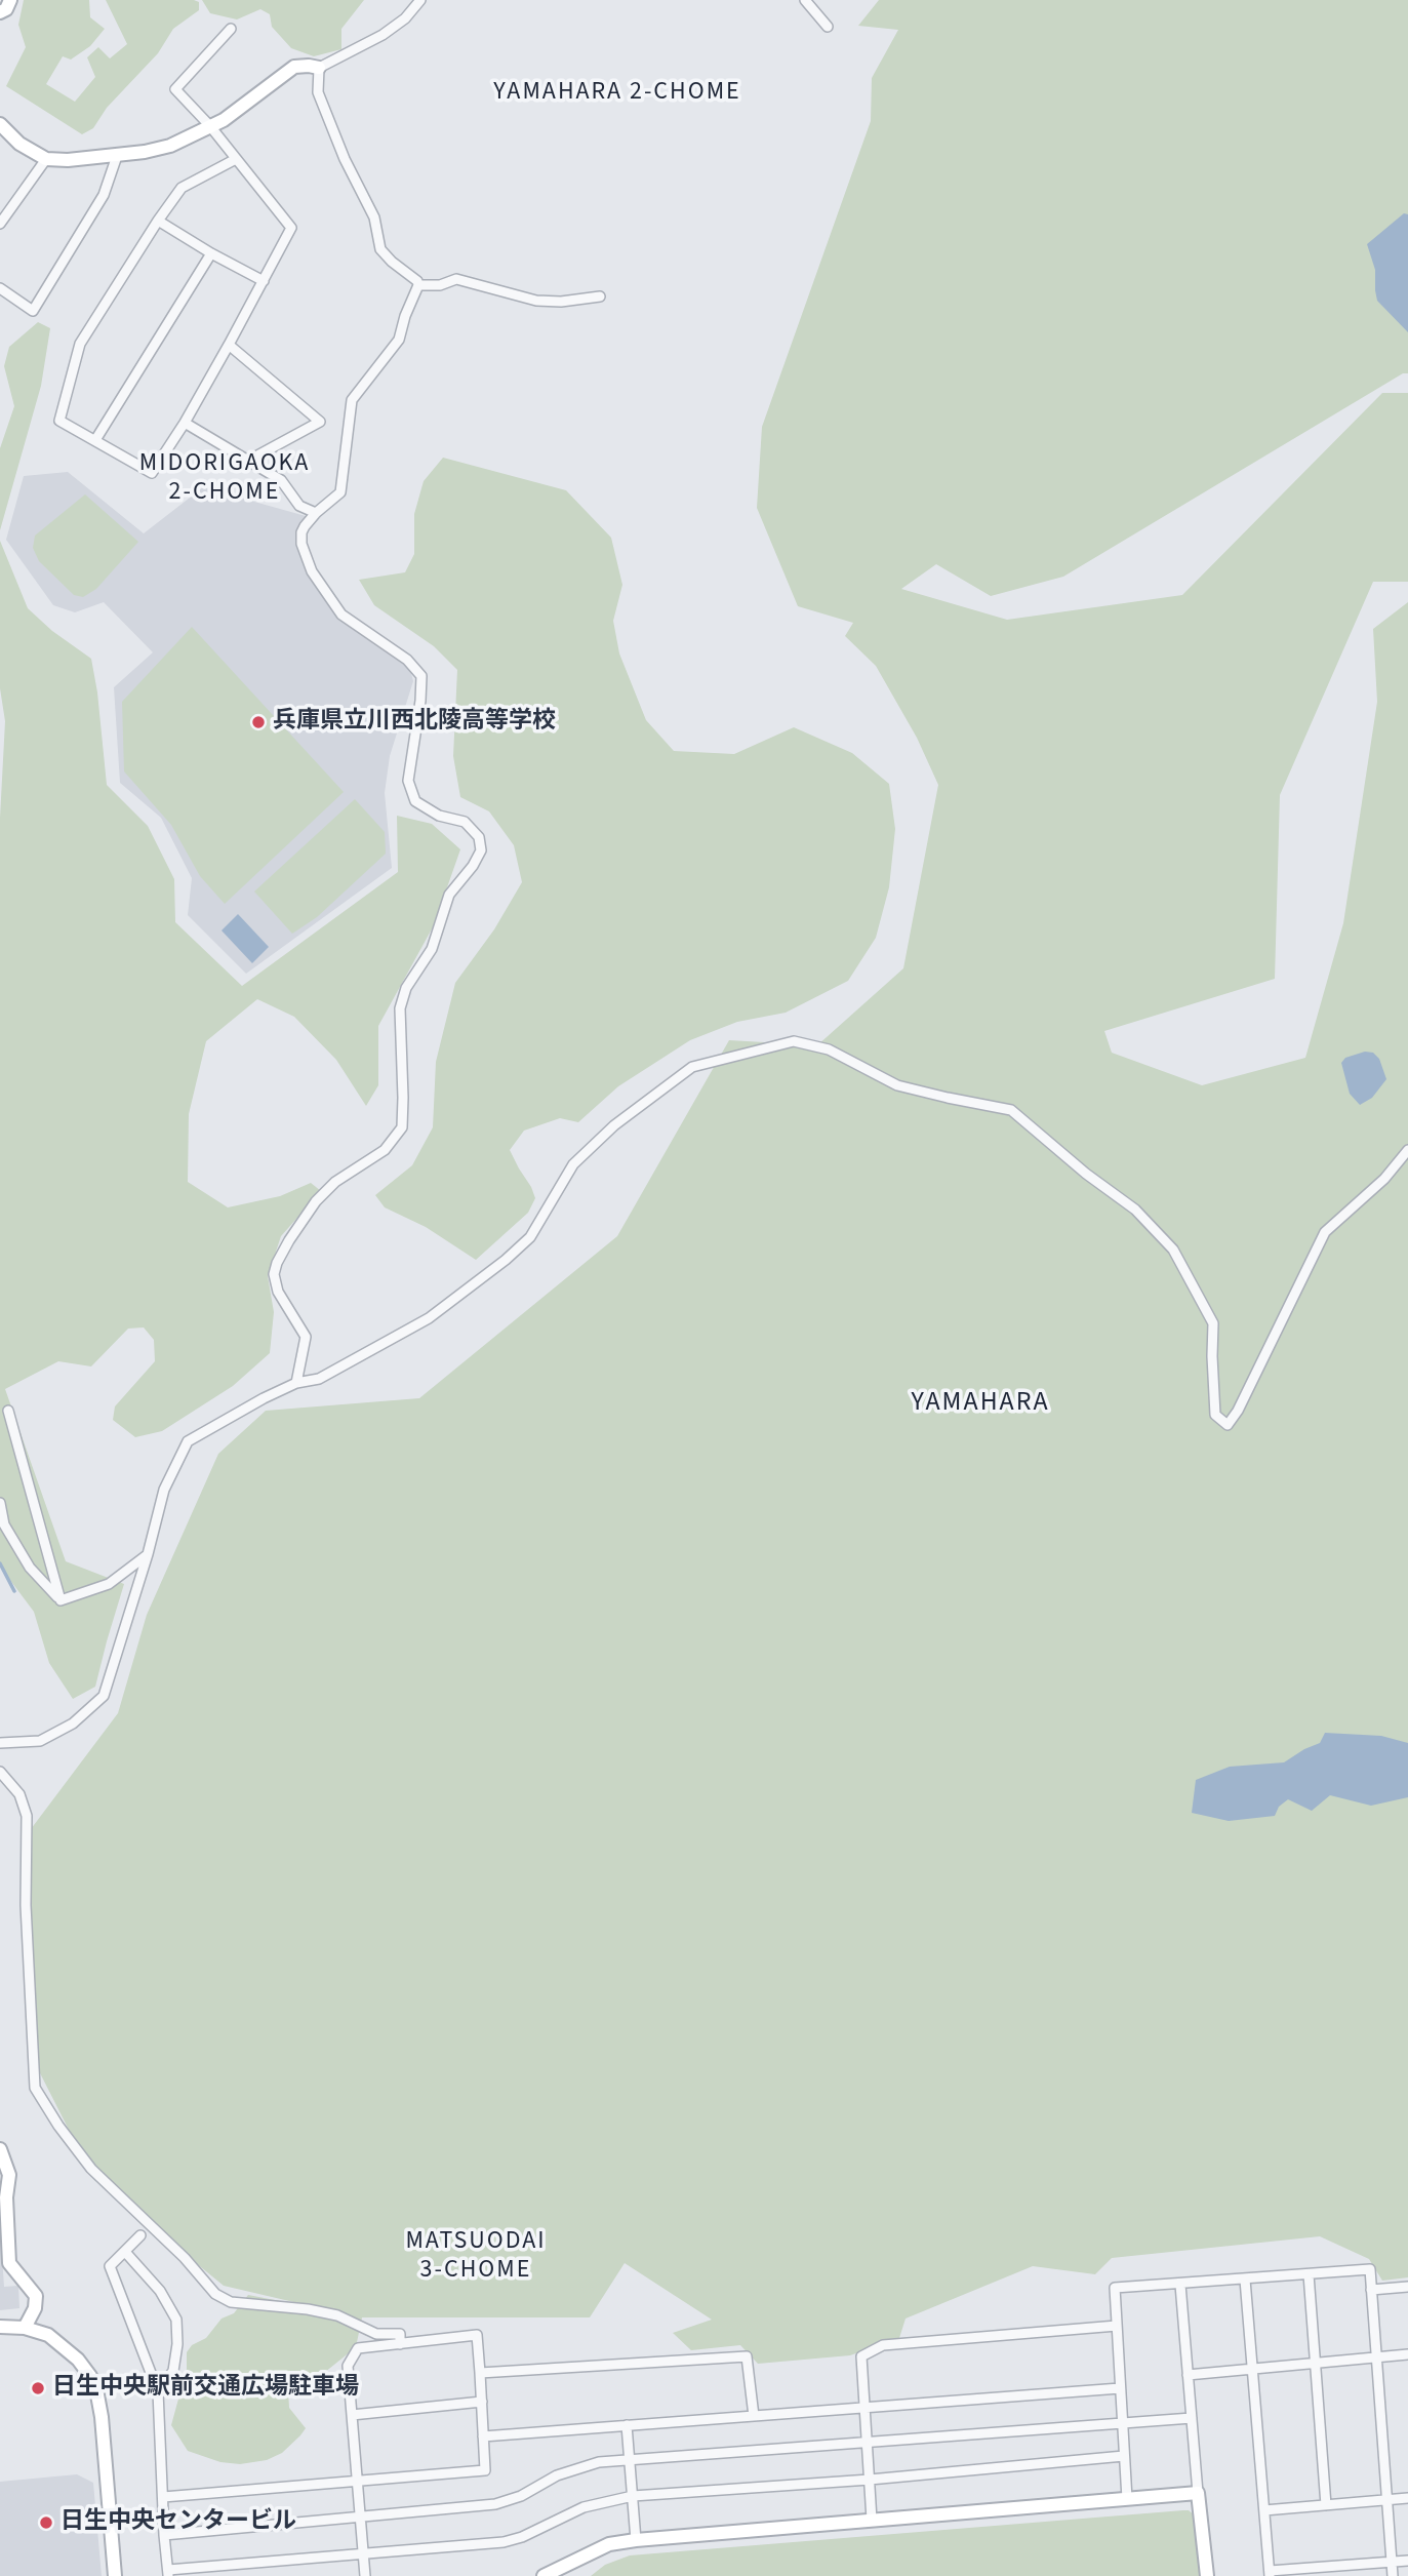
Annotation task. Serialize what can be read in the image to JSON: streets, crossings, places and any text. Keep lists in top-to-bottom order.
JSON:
{
  "districts": [
    "YAMAHARA 2-CHOME",
    "MIDORIGAOKA 2-CHOME",
    "YAMAHARA",
    "MATSUODAI 3-CHOME"
  ],
  "places": ["兵庫県立川西北陵高等学校", "日生中央駅前交通広場駐車場", "日生中央センタービル"]
}
